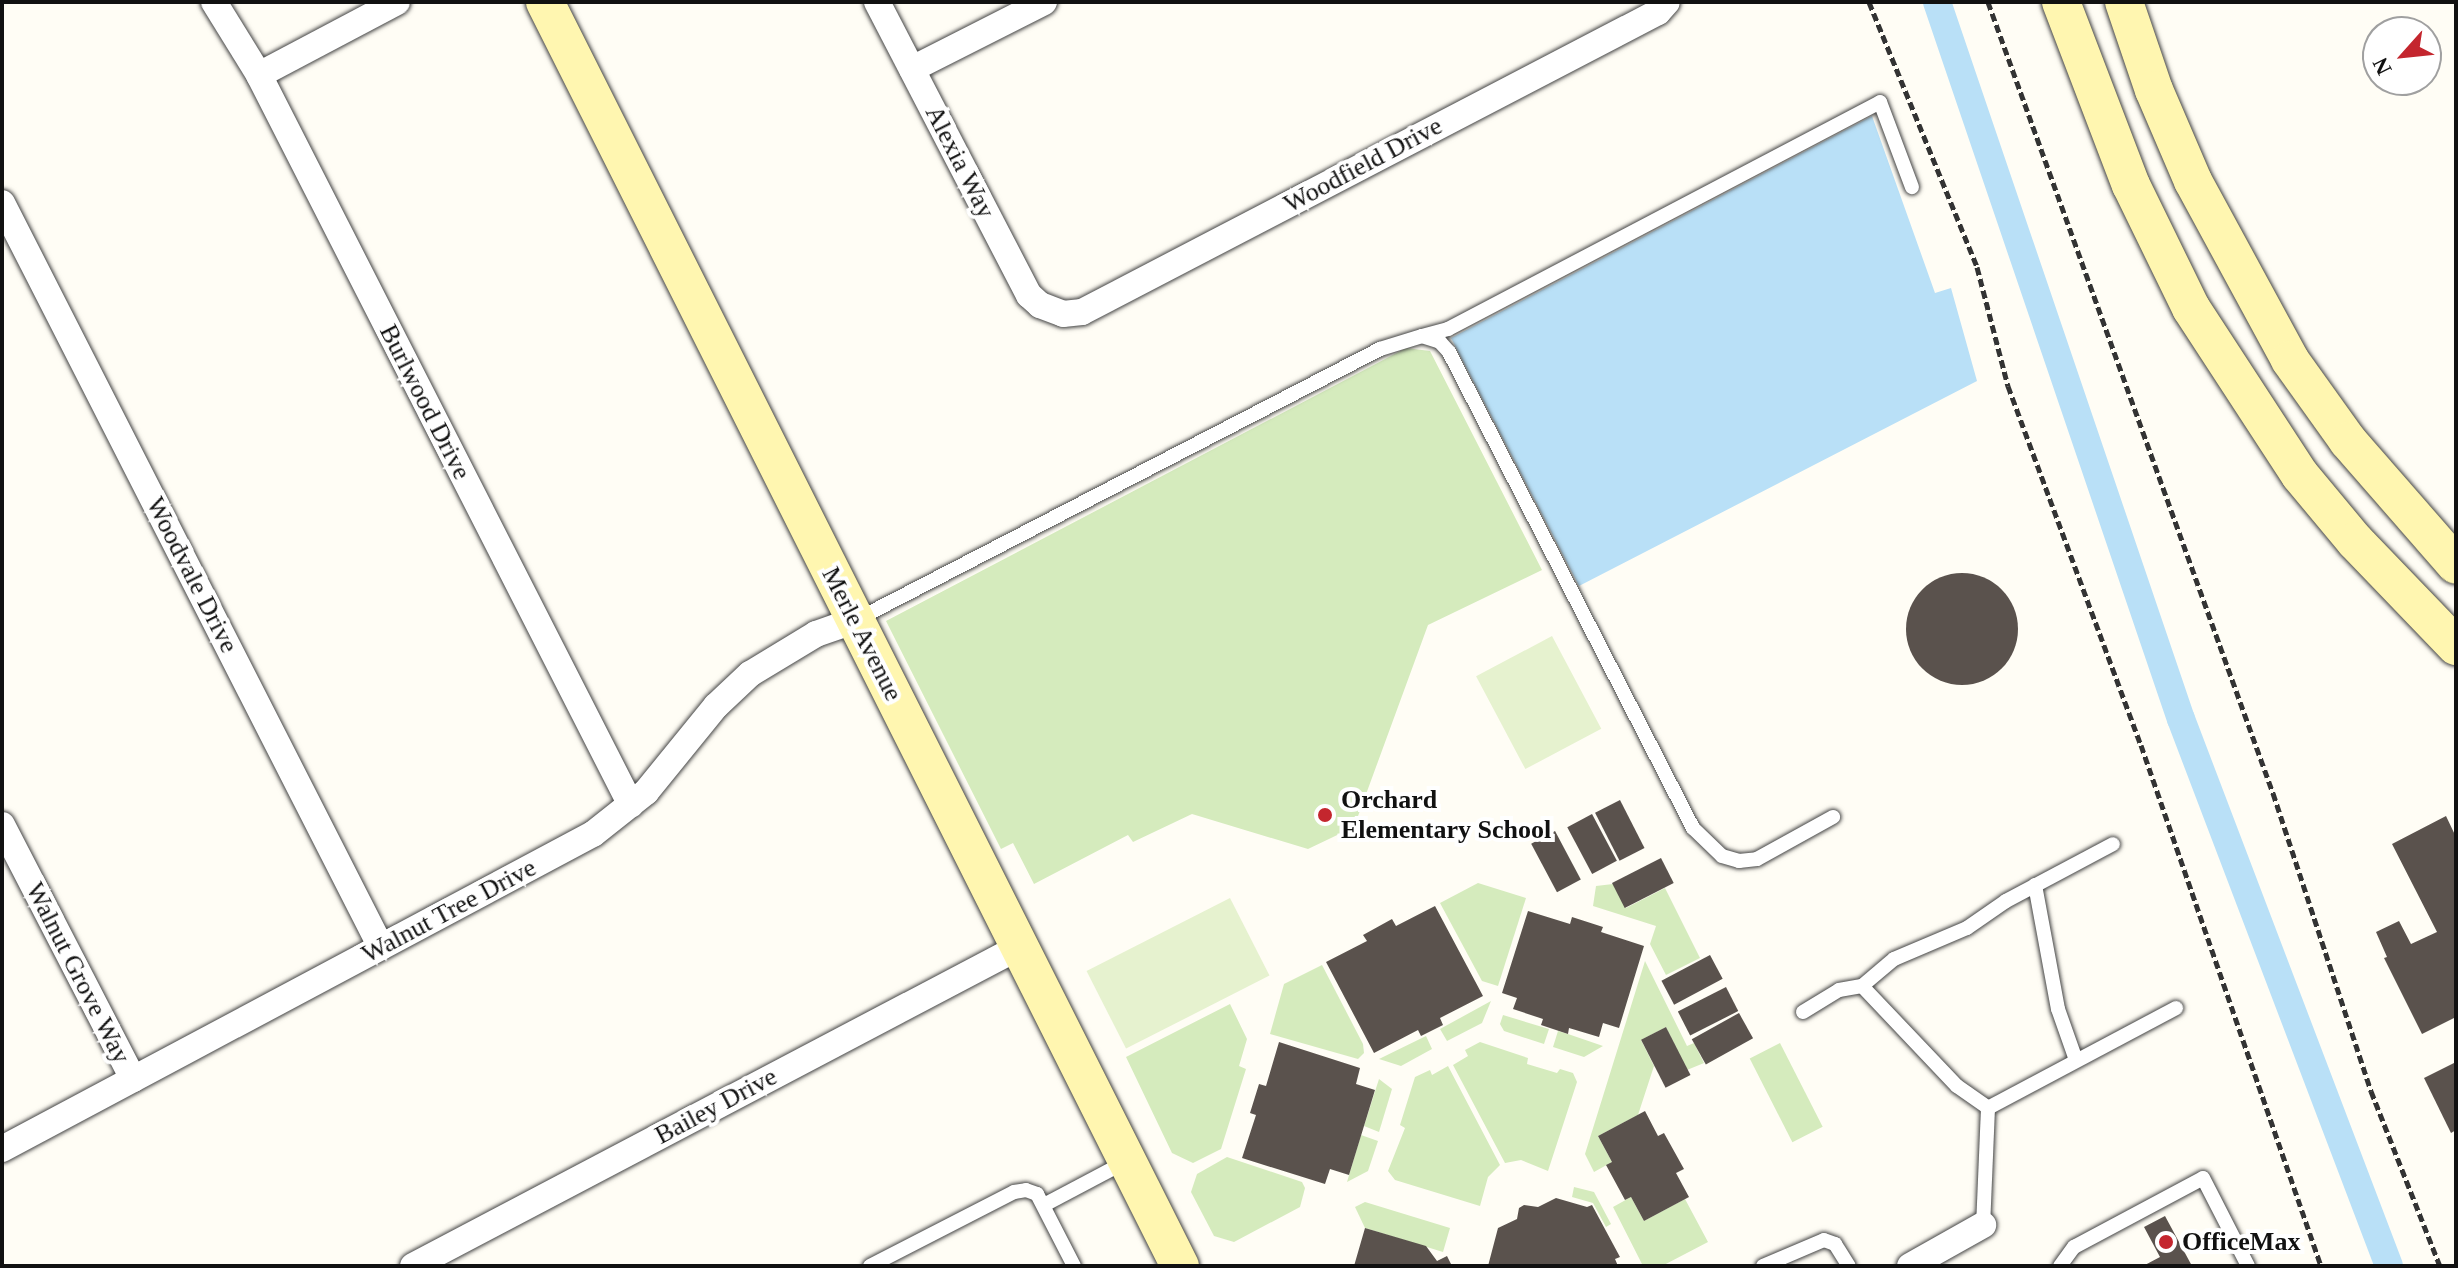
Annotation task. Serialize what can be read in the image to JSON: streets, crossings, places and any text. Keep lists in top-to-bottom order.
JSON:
{
  "streets": {
    "main road": ["Merle Avenue"],
    "street": [
      "Alexia Way",
      "Woodfield Drive",
      "Burlwood Drive",
      "Woodvale Drive",
      "Walnut Tree Drive",
      "Walnut Grove Way",
      "Bailey Drive"
    ]
  },
  "crossings": [
    ["Alexia Way", "Woodfield Drive"],
    ["Burlwood Drive", "Walnut Tree Drive"],
    ["Woodvale Drive", "Walnut Tree Drive"],
    ["Merle Avenue", "Walnut Tree Drive"],
    ["Merle Avenue", "Bailey Drive"],
    ["Walnut Tree Drive", "Walnut Grove Way"]
  ],
  "places": ["Orchard Elementary School", "OfficeMax"],
  "north": "bottom left"
}
